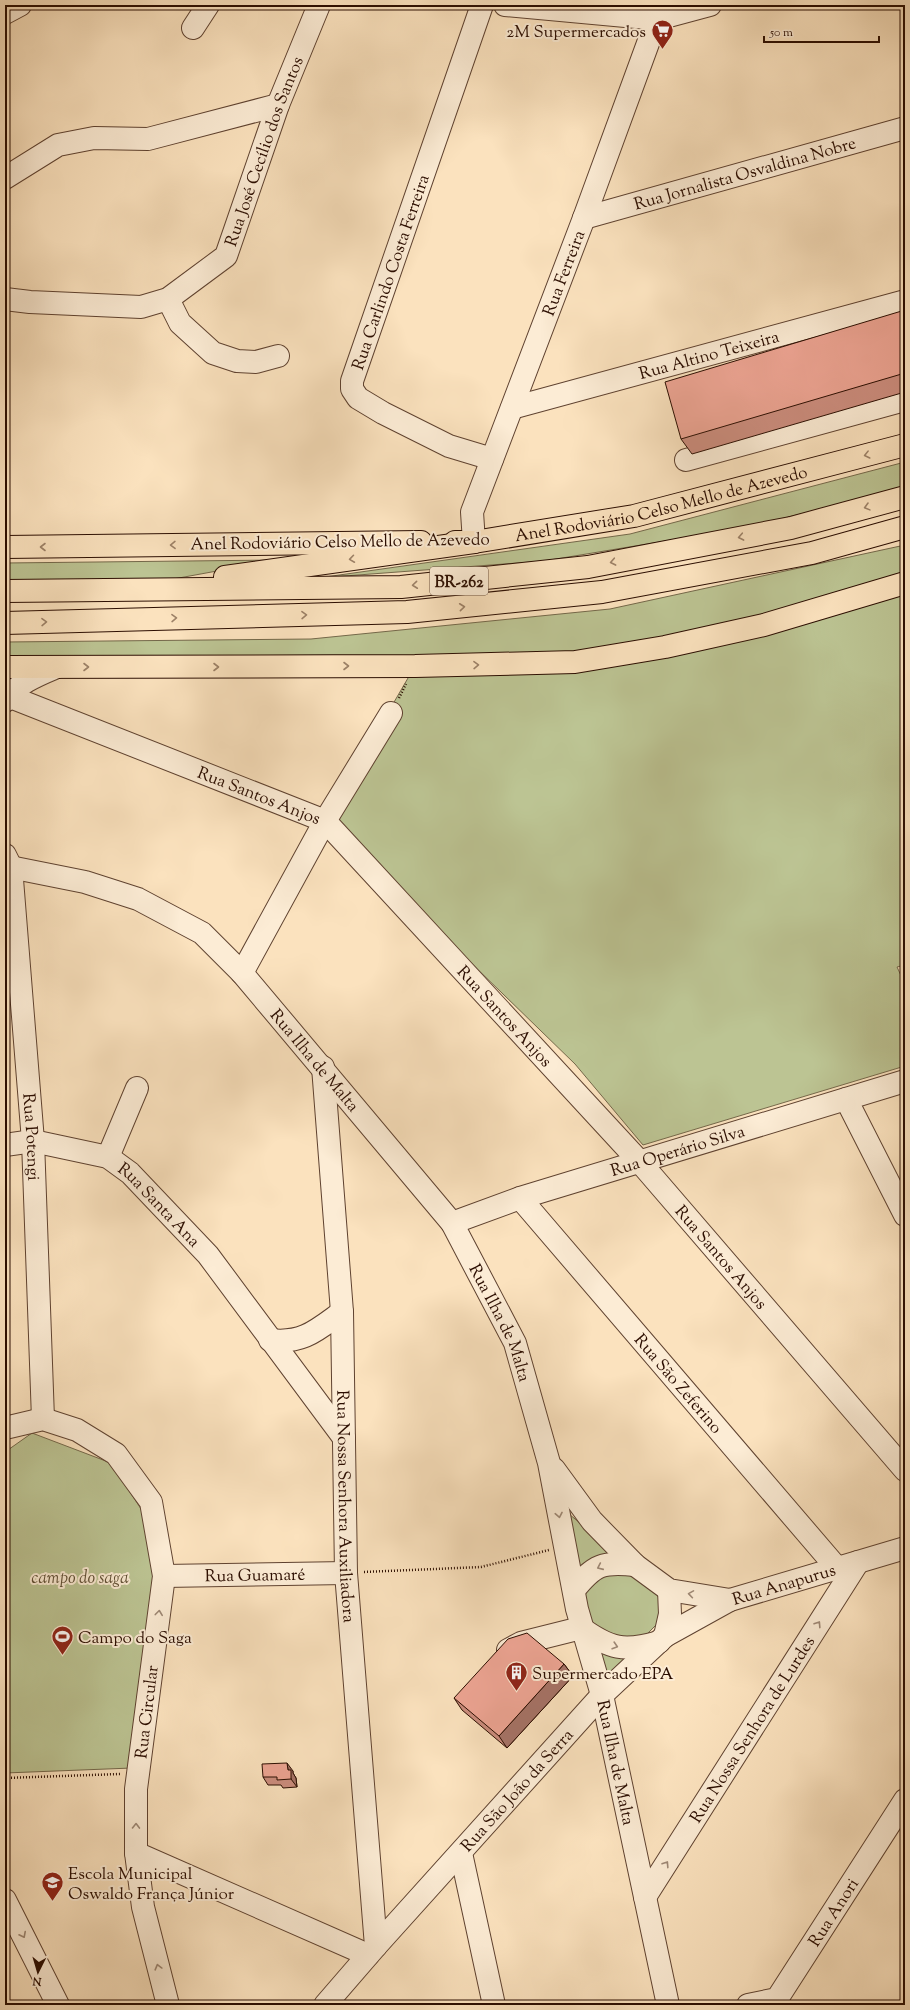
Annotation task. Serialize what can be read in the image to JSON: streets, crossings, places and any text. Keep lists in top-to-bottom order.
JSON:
{
  "streets": {
    "main road": ["Anel Rodoviário Celso Mello de Azevedo", "BR-262"],
    "street": [
      "Rua José Cecílio dos Santos",
      "Rua Jornalista Osvaldina Nobre",
      "Rua Carlindo Costa Ferreira",
      "Rua Ferreira",
      "Rua Altino Teixeira",
      "Rua Santos Anjos",
      "Rua Ilha de Malta",
      "Rua Potengi",
      "Rua Operário Silva",
      "Rua Santa Ana",
      "Rua São Zeferino",
      "Rua Nossa Senhora Auxiliadora",
      "Rua Guamaré",
      "Rua Anapurus",
      "Rua Circular",
      "Rua Nossa Senhora de Lurdes",
      "Rua São João da Serra",
      "Rua Anori"
    ]
  },
  "crossings": [
    ["Rua Jornalista Osvaldina Nobre", "Rua Ferreira"],
    ["Rua Carlindo Costa Ferreira", "Rua Ferreira"],
    ["Rua Ferreira", "Rua Altino Teixeira"],
    ["Rua Ferreira", "Anel Rodoviário Celso Mello de Azevedo"],
    ["Rua Santos Anjos", "Rua Operário Silva"],
    ["Rua Ilha de Malta", "Rua Potengi"],
    ["Rua Ilha de Malta", "Rua Operário Silva"],
    ["Rua Ilha de Malta", "Rua Nossa Senhora Auxiliadora"],
    ["Rua Ilha de Malta", "Rua Anapurus"],
    ["Rua Ilha de Malta", "Rua Nossa Senhora de Lurdes"],
    ["Rua Ilha de Malta", "Rua São João da Serra"],
    ["Rua Potengi", "Rua Santa Ana"],
    ["Rua Potengi", "Rua Circular"],
    ["Rua Operário Silva", "Rua São Zeferino"],
    ["Rua Santa Ana", "Rua Nossa Senhora Auxiliadora"],
    ["Rua São Zeferino", "Rua Anapurus"],
    ["Rua Nossa Senhora Auxiliadora", "Rua Guamaré"],
    ["Rua Nossa Senhora Auxiliadora", "Rua São João da Serra"],
    ["Rua Guamaré", "Rua Circular"],
    ["Rua Anapurus", "Rua Nossa Senhora de Lurdes"],
    ["Rua Anapurus", "Rua São João da Serra"]
  ],
  "one_way": ["Rua Circular", "Rua Nossa Senhora de Lurdes"],
  "parks": ["campo do saga"],
  "places": {
    "supermarket": ["2M Supermercados"],
    "sports": ["Campo do Saga"],
    "building": ["Supermercado EPA"],
    "school or university": ["Escola Municipal Oswaldo França Júnior"]
  },
  "scale_bar": "50 m",
  "north": "bottom"
}
